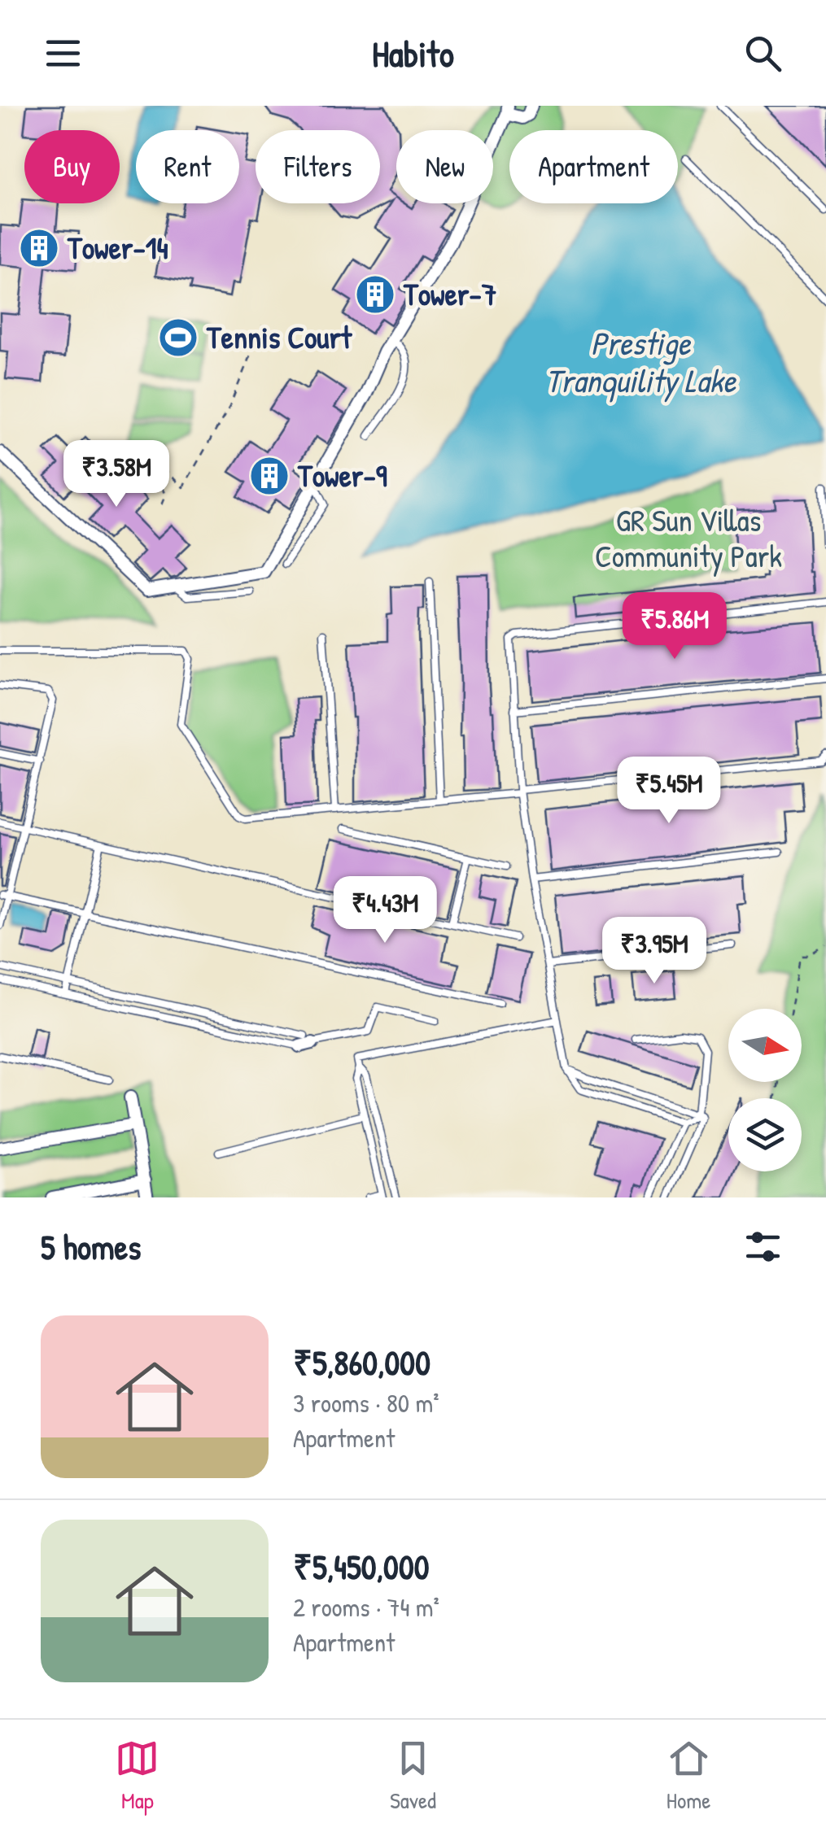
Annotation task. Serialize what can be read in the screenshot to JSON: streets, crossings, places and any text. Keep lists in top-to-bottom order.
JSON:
{
  "water": ["Prestige Tranquility Lake"],
  "parks": ["GR Sun Villas Community Park"],
  "places": {
    "building": ["Tower-14", "Tower-7", "Tower-9"],
    "sports": ["Tennis Court"]
  },
  "north": "right",
  "page": {
    "header": "Habito",
    "chip": [
      "Buy",
      "Rent",
      "Filters",
      "New",
      "Apartment"
    ],
    "price": [
      "₹3.58M",
      "₹5.86M",
      "₹5.45M",
      "₹4.43M",
      "₹3.95M"
    ],
    "heading": "5 homes",
    "list": [
      {
        "name": "₹5,860,000",
        "note": "3 rooms · 80 m² · Apartment"
      },
      {
        "name": "₹5,450,000",
        "note": "2 rooms · 74 m² · Apartment"
      }
    ],
    "tabs": ["Map", "Saved", "Home"]
  }
}
